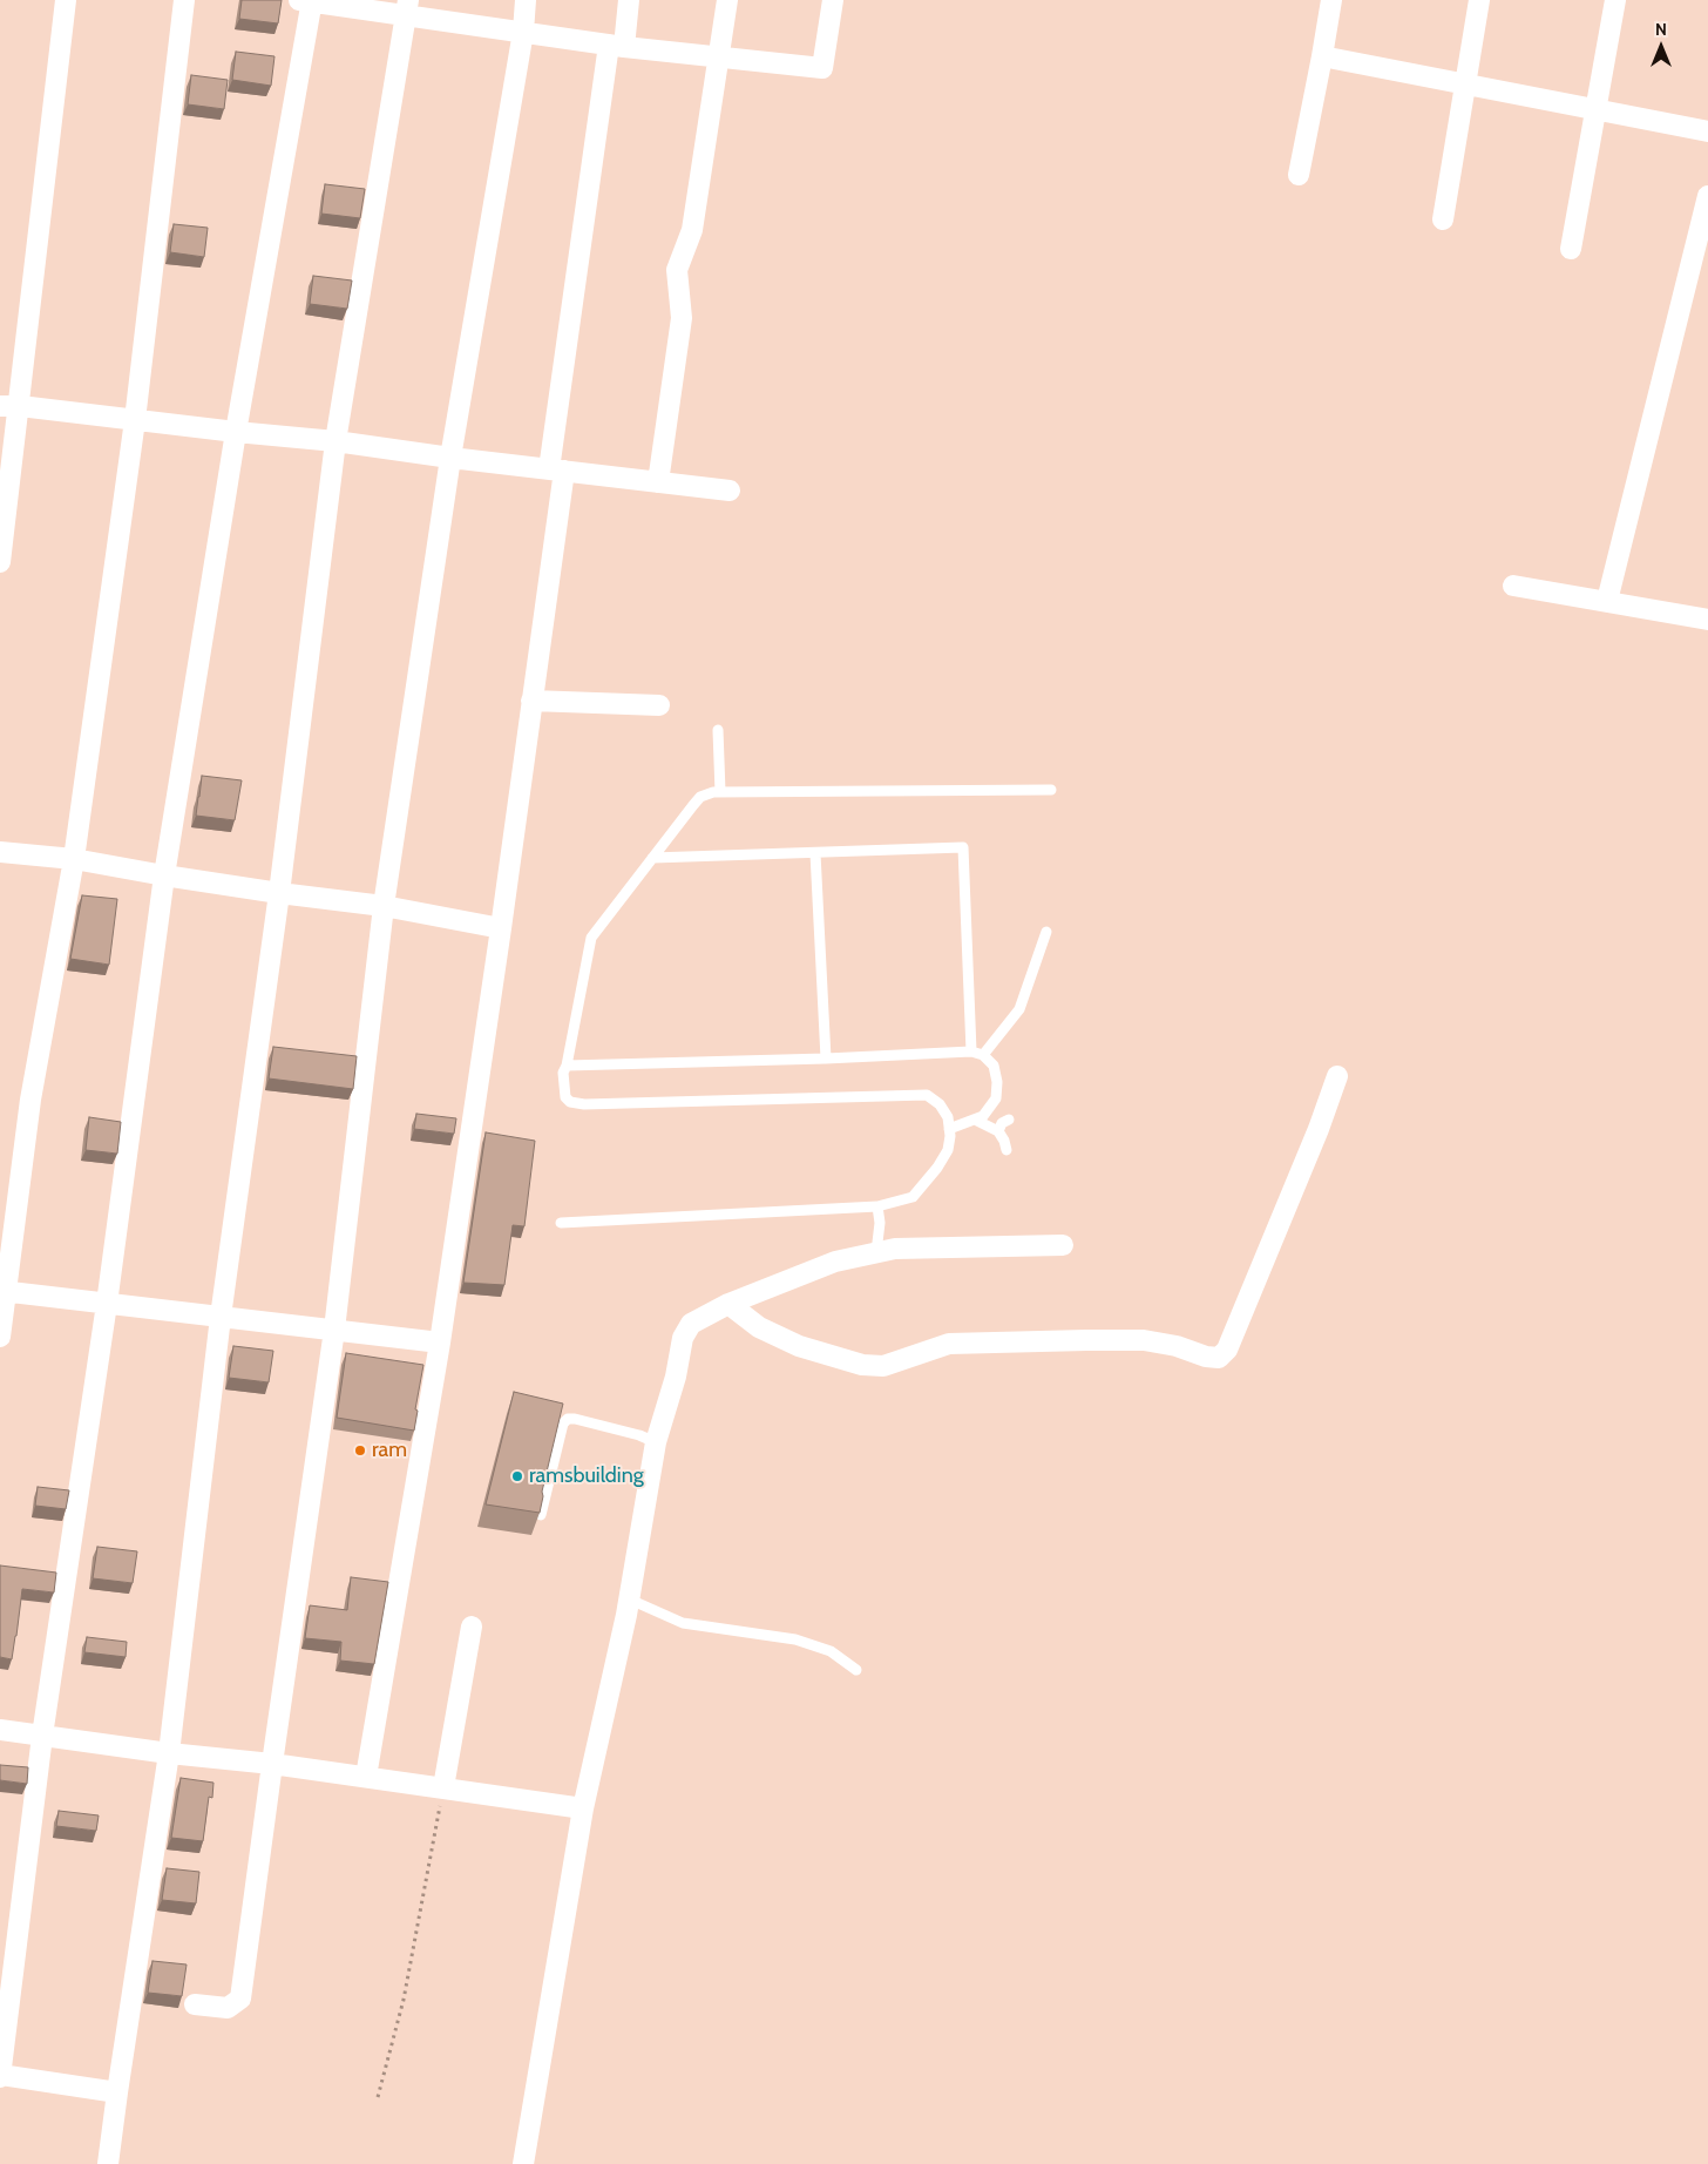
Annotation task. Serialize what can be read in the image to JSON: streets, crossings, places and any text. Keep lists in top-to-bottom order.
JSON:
{
  "places": ["ram", "ramsbuilding"],
  "north": "top"
}
